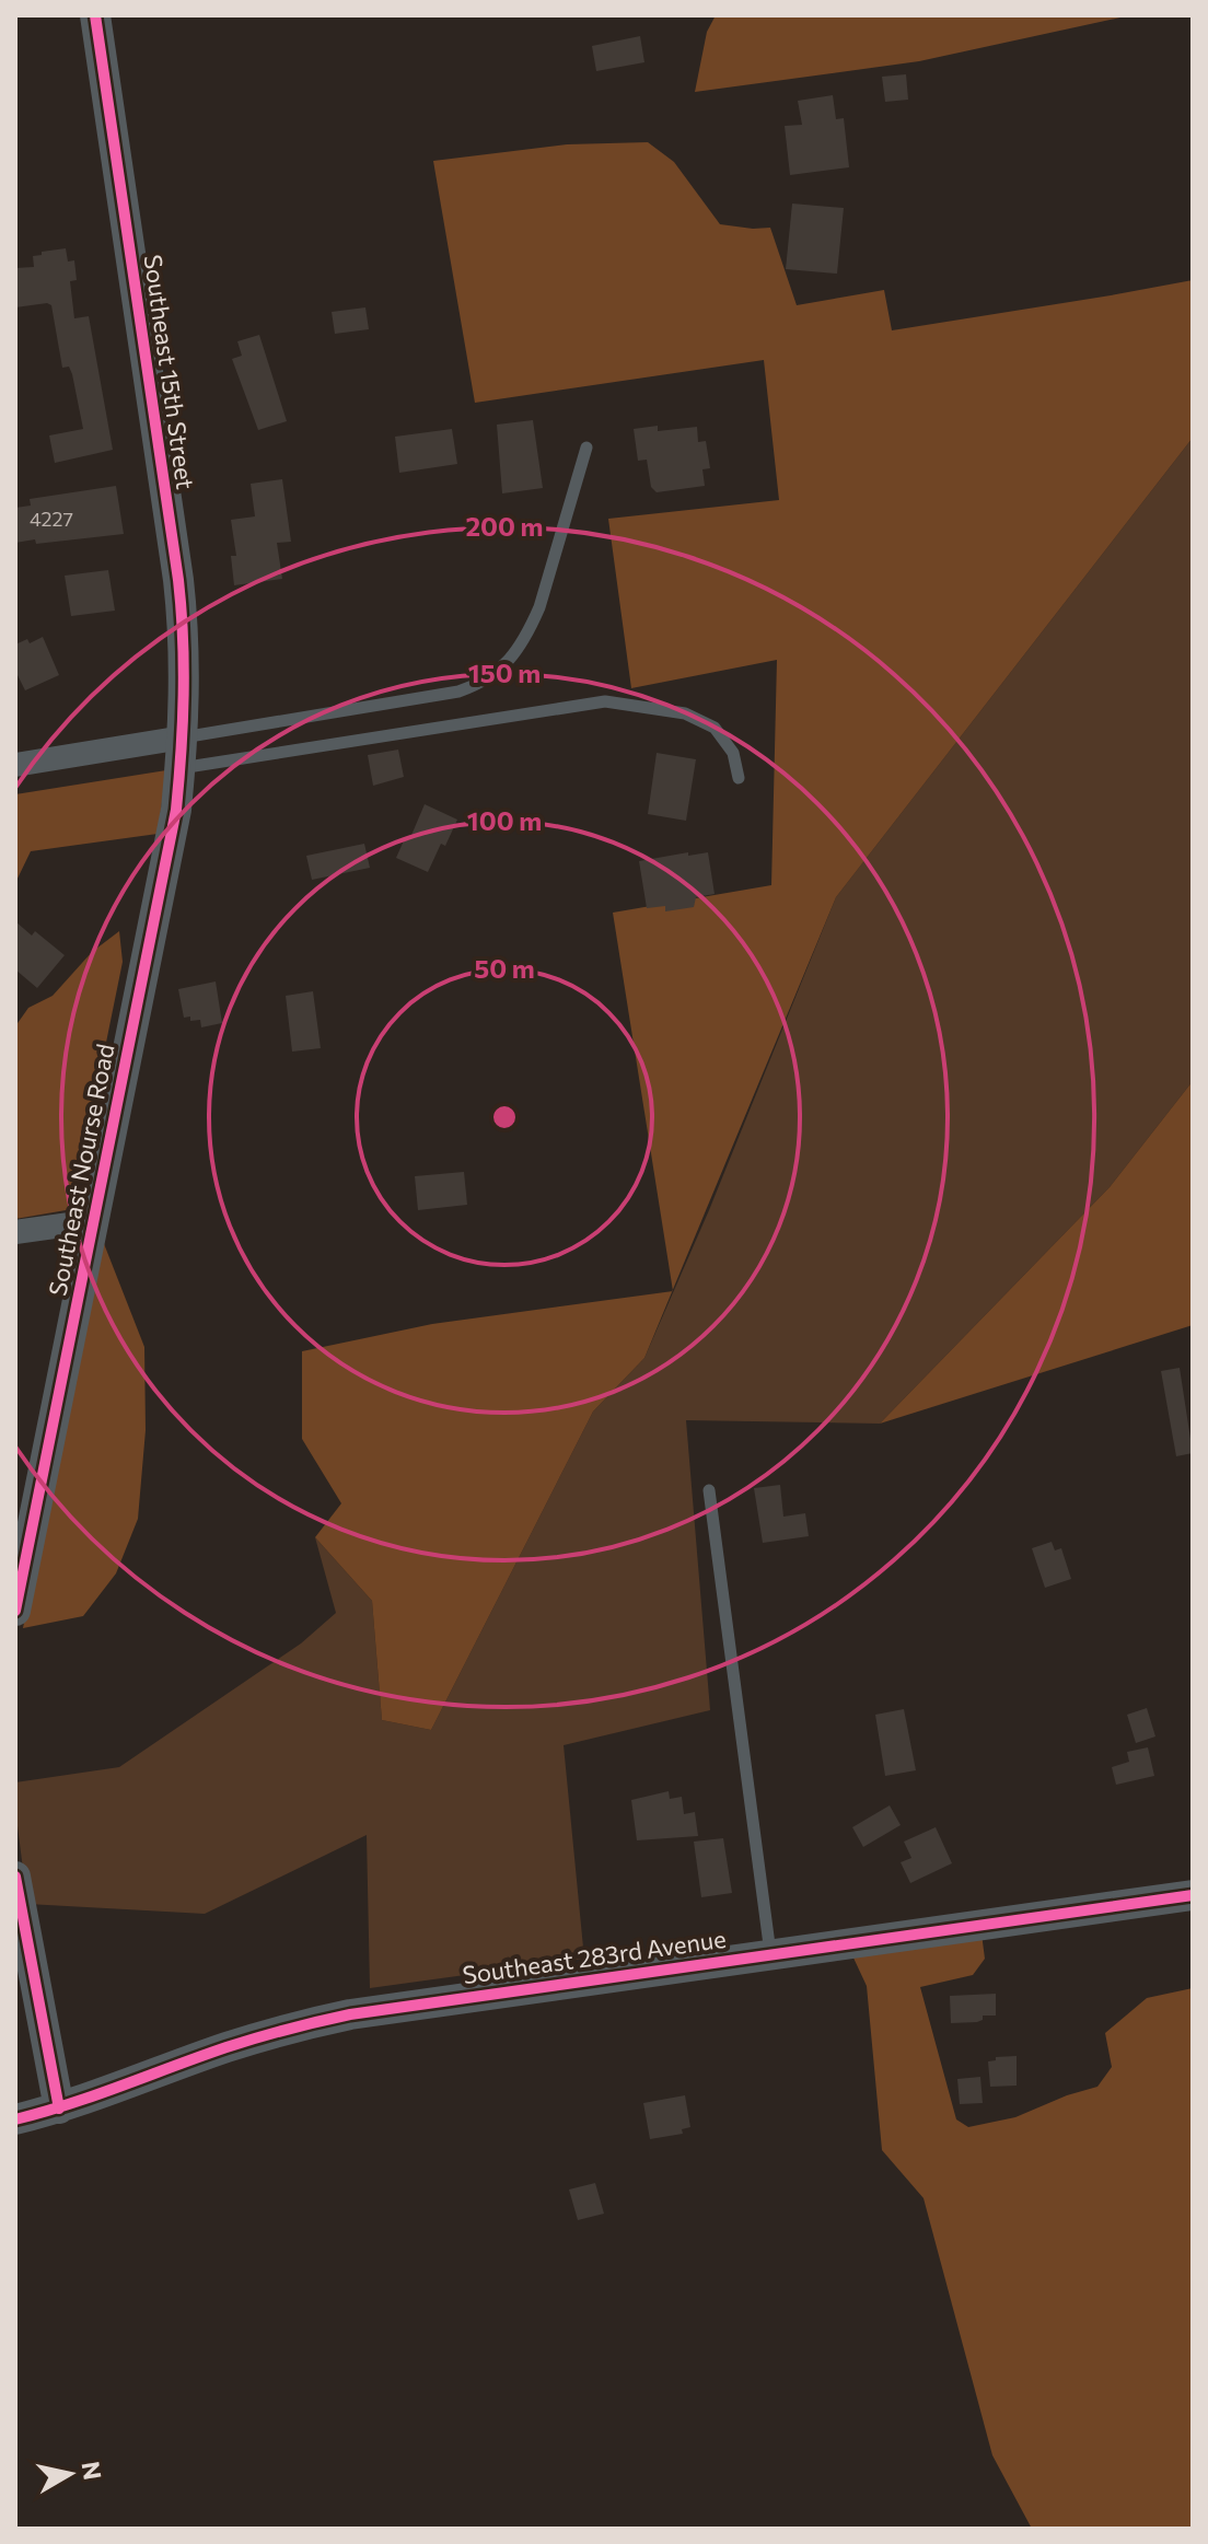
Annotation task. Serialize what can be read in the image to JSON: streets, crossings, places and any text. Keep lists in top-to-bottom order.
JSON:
{
  "streets": {
    "street": ["Southeast 15th Street", "Southeast Nourse Road", "Southeast 283rd Avenue"]
  },
  "crossings": [
    ["Southeast 15th Street", "Southeast Nourse Road"]
  ],
  "house_numbers": ["4227"],
  "north": "right",
  "rings": [
    "200 m",
    "150 m",
    "100 m",
    "50 m"
  ]
}
